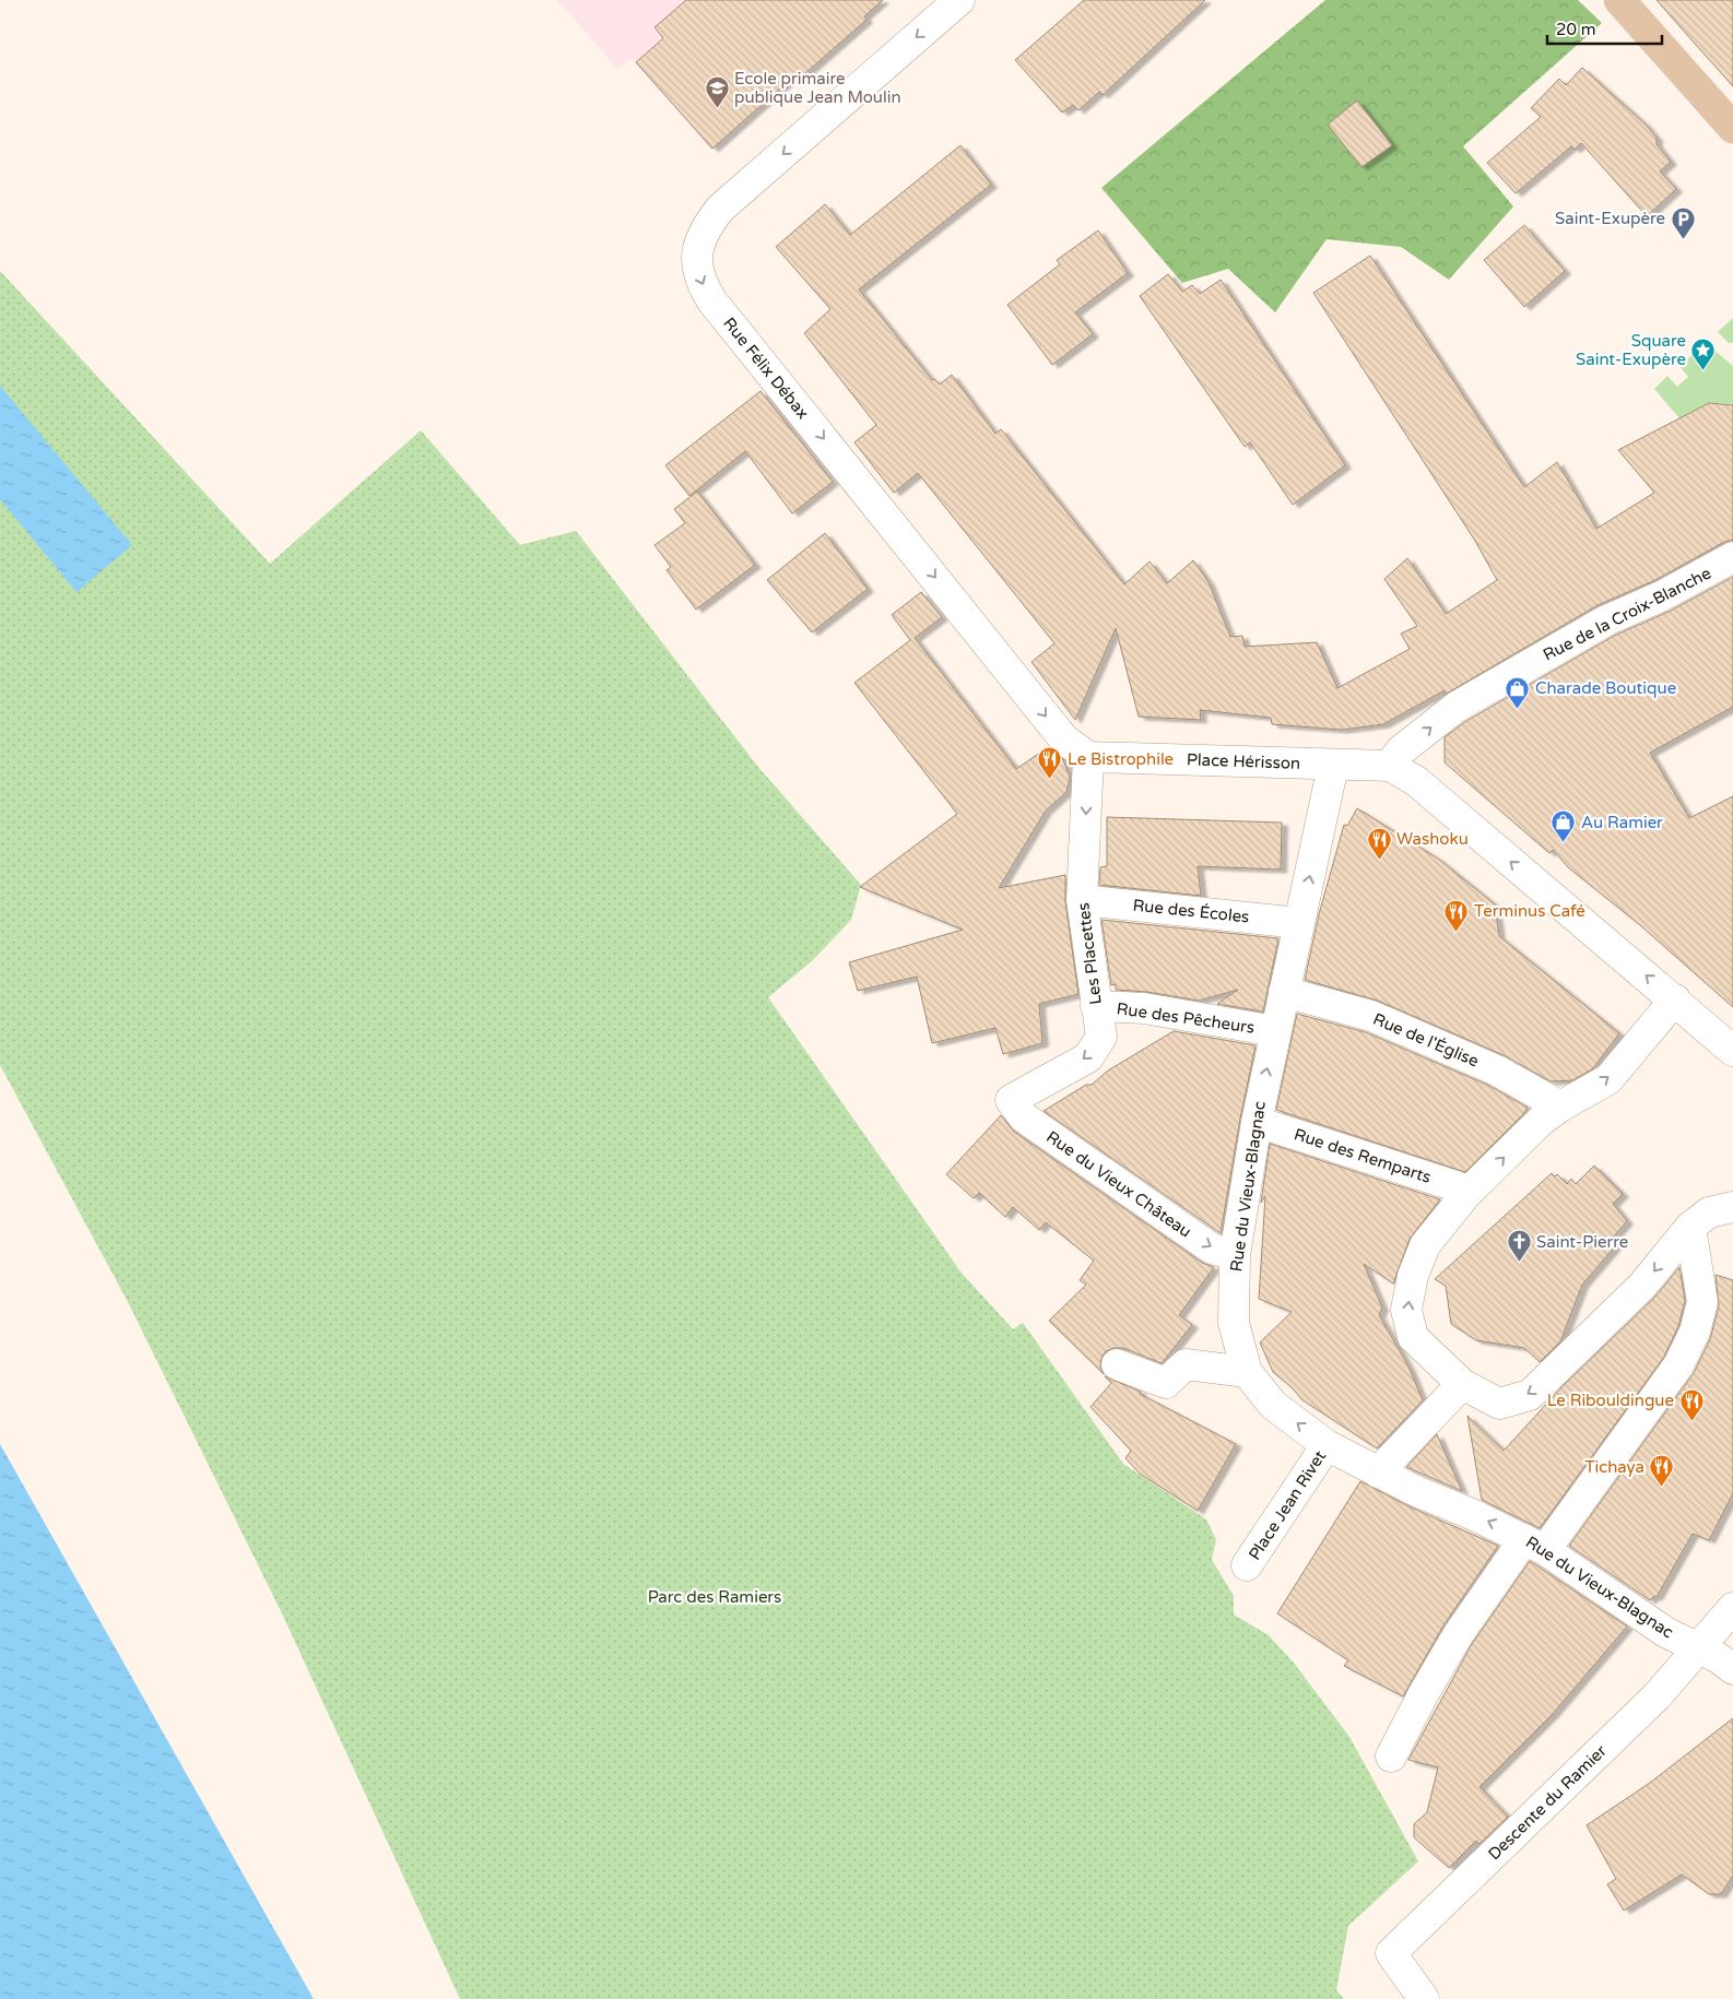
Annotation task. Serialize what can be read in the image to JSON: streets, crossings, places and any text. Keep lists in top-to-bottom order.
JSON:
{
  "streets": {
    "street": [
      "Rue Félix Débax",
      "Rue de la Croix-Blanche",
      "Place Hérisson",
      "Rue des Écoles",
      "Les Placettes",
      "Rue des Pêcheurs",
      "Rue de l'Église",
      "Rue des Remparts",
      "Rue du Vieux Château",
      "Rue du Vieux-Blagnac",
      "Place Jean Rivet",
      "Descente du Ramier"
    ]
  },
  "crossings": [
    ["Rue Félix Débax", "Place Hérisson"],
    ["Rue Félix Débax", "Les Placettes"],
    ["Rue de la Croix-Blanche", "Place Hérisson"],
    ["Place Hérisson", "Les Placettes"],
    ["Place Hérisson", "Rue du Vieux-Blagnac"],
    ["Rue des Écoles", "Les Placettes"],
    ["Rue des Écoles", "Rue du Vieux-Blagnac"],
    ["Les Placettes", "Rue des Pêcheurs"],
    ["Les Placettes", "Rue du Vieux Château"],
    ["Rue des Pêcheurs", "Rue du Vieux-Blagnac"],
    ["Rue de l'Église", "Rue du Vieux-Blagnac"],
    ["Rue des Remparts", "Rue du Vieux-Blagnac"],
    ["Rue du Vieux Château", "Rue du Vieux-Blagnac"],
    ["Rue du Vieux-Blagnac", "Place Jean Rivet"],
    ["Rue du Vieux-Blagnac", "Descente du Ramier"]
  ],
  "one_way": ["Rue de la Croix-Blanche", "Les Placettes", "Rue du Vieux Château"],
  "parks": ["Parc des Ramiers"],
  "places": {
    "school or university": ["Ecole primaire publique Jean Moulin"],
    "parking": ["Saint-Exupère"],
    "place": ["Square Saint-Exupère"],
    "shop": ["Charade Boutique", "Au Ramier"],
    "restaurant": [
      "Le Bistrophile",
      "Washoku",
      "Terminus Café",
      "Le Ribouldingue",
      "Tichaya"
    ],
    "church": ["Saint-Pierre"]
  },
  "scale_bar": "20 m"
}
